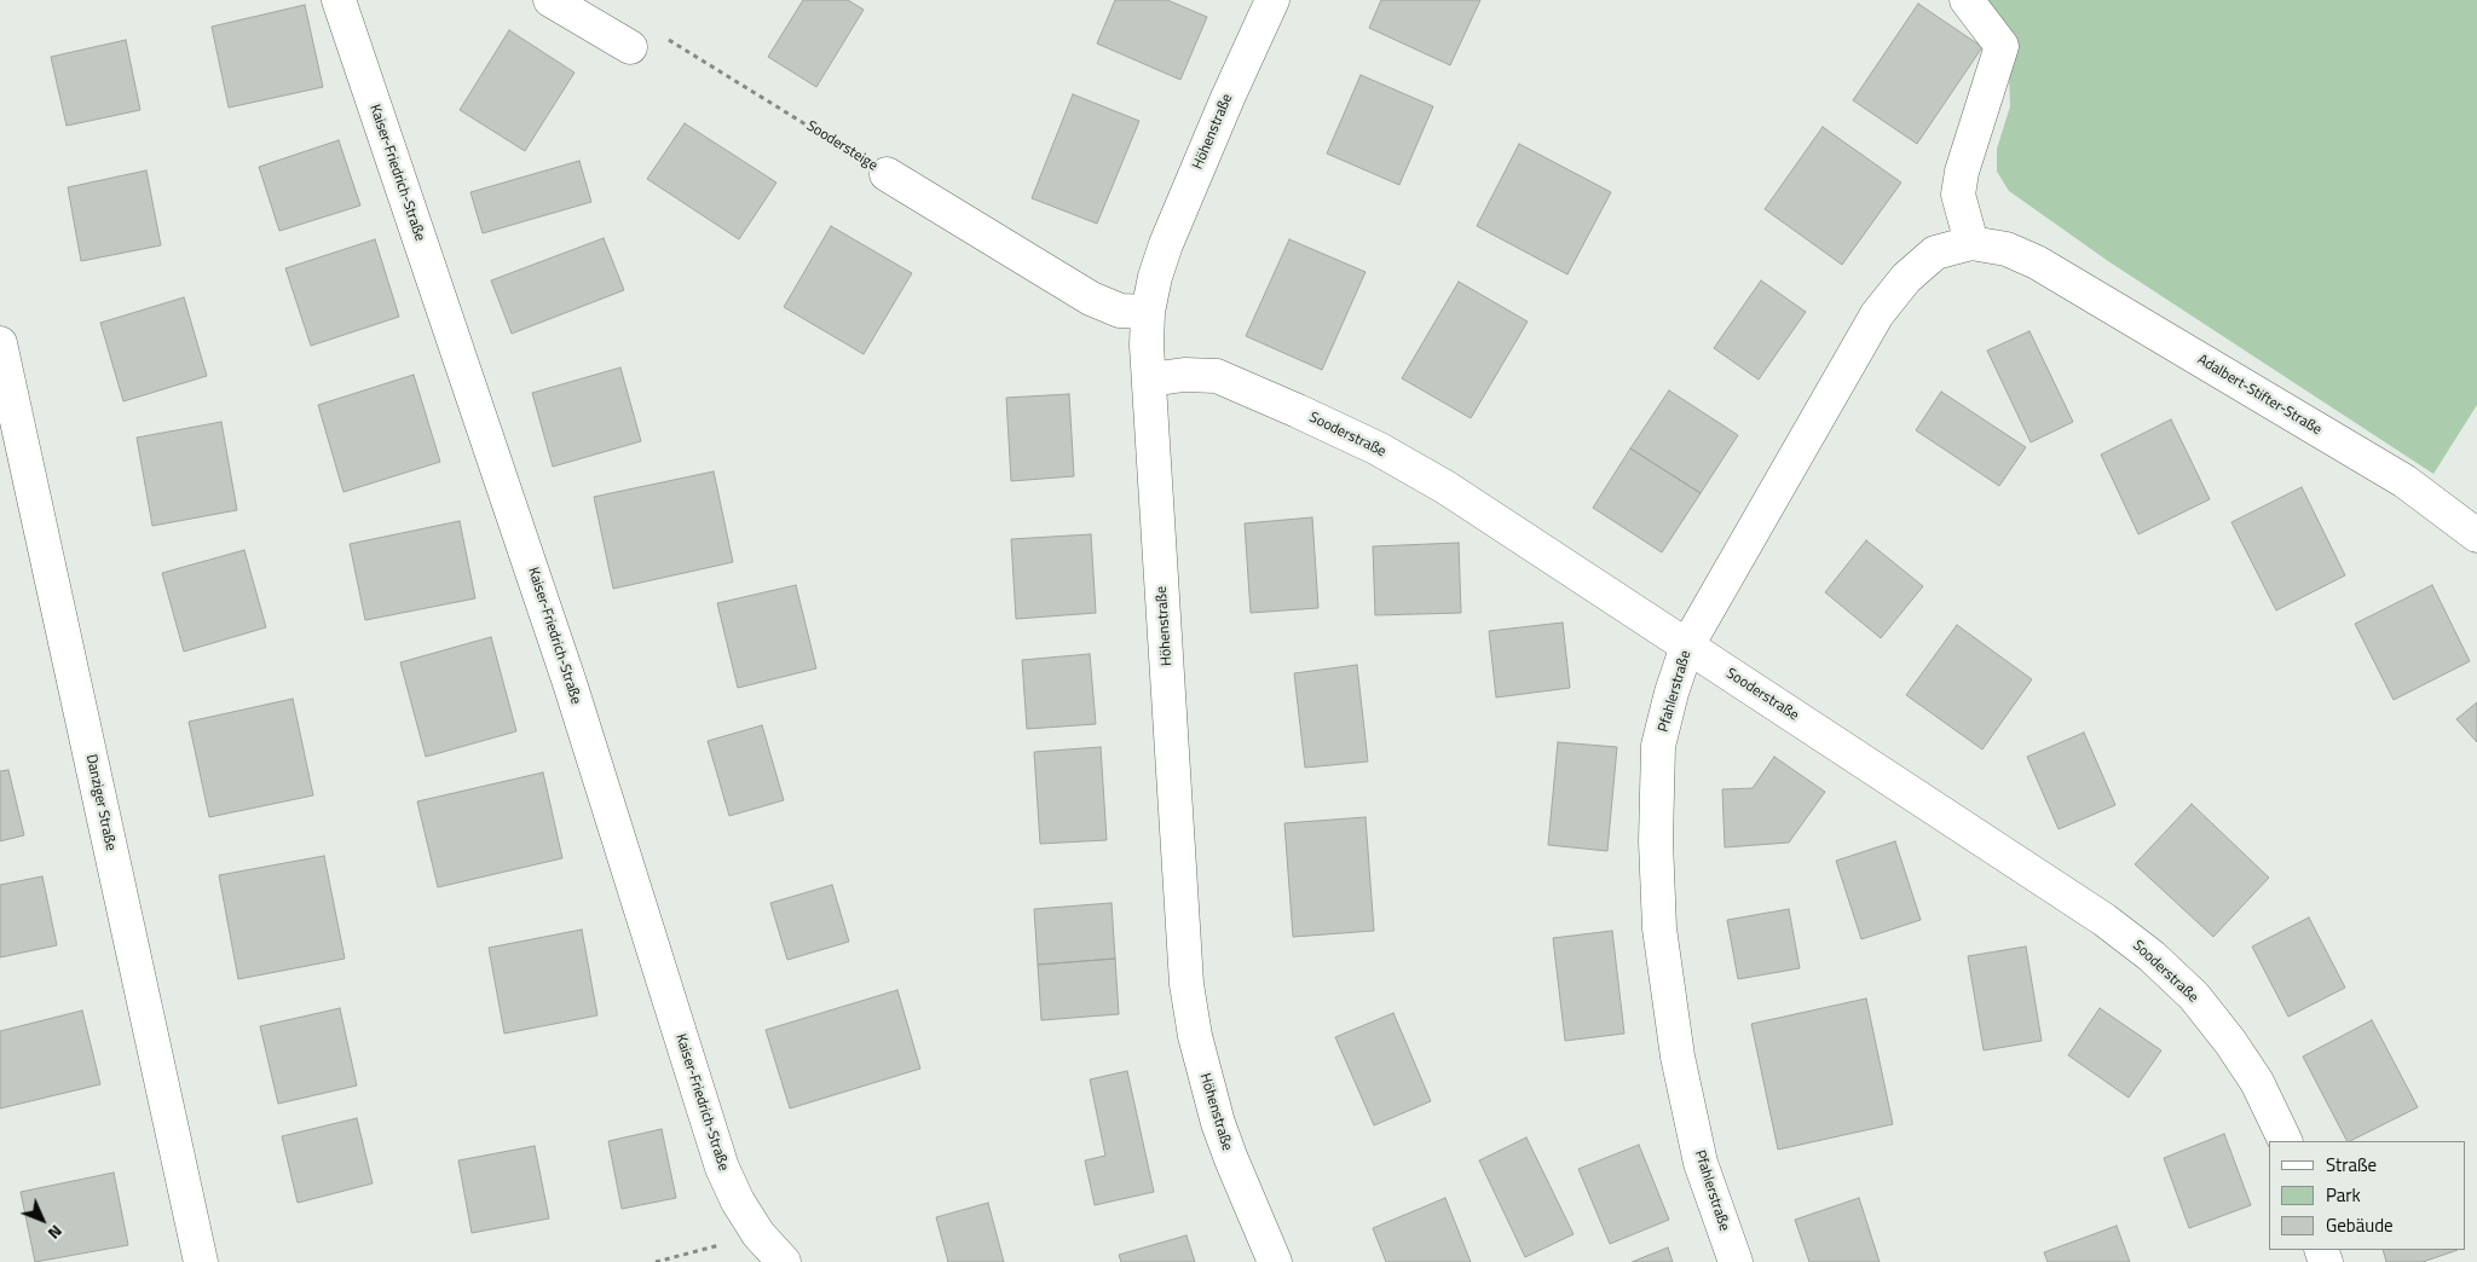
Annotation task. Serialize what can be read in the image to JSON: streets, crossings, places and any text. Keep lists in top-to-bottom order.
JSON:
{
  "streets": {
    "street": [
      "Höhenstraße",
      "Soodersteige",
      "Kaiser-Friedrich-Straße",
      "Adalbert-Stifter-Straße",
      "Sooderstraße",
      "Pfahlerstraße",
      "Danziger Straße"
    ]
  },
  "crossings": [
    ["Höhenstraße", "Soodersteige"],
    ["Höhenstraße", "Sooderstraße"],
    ["Adalbert-Stifter-Straße", "Pfahlerstraße"],
    ["Sooderstraße", "Pfahlerstraße"]
  ],
  "legend": ["Straße", "Park", "Gebäude"],
  "north": "bottom right"
}
